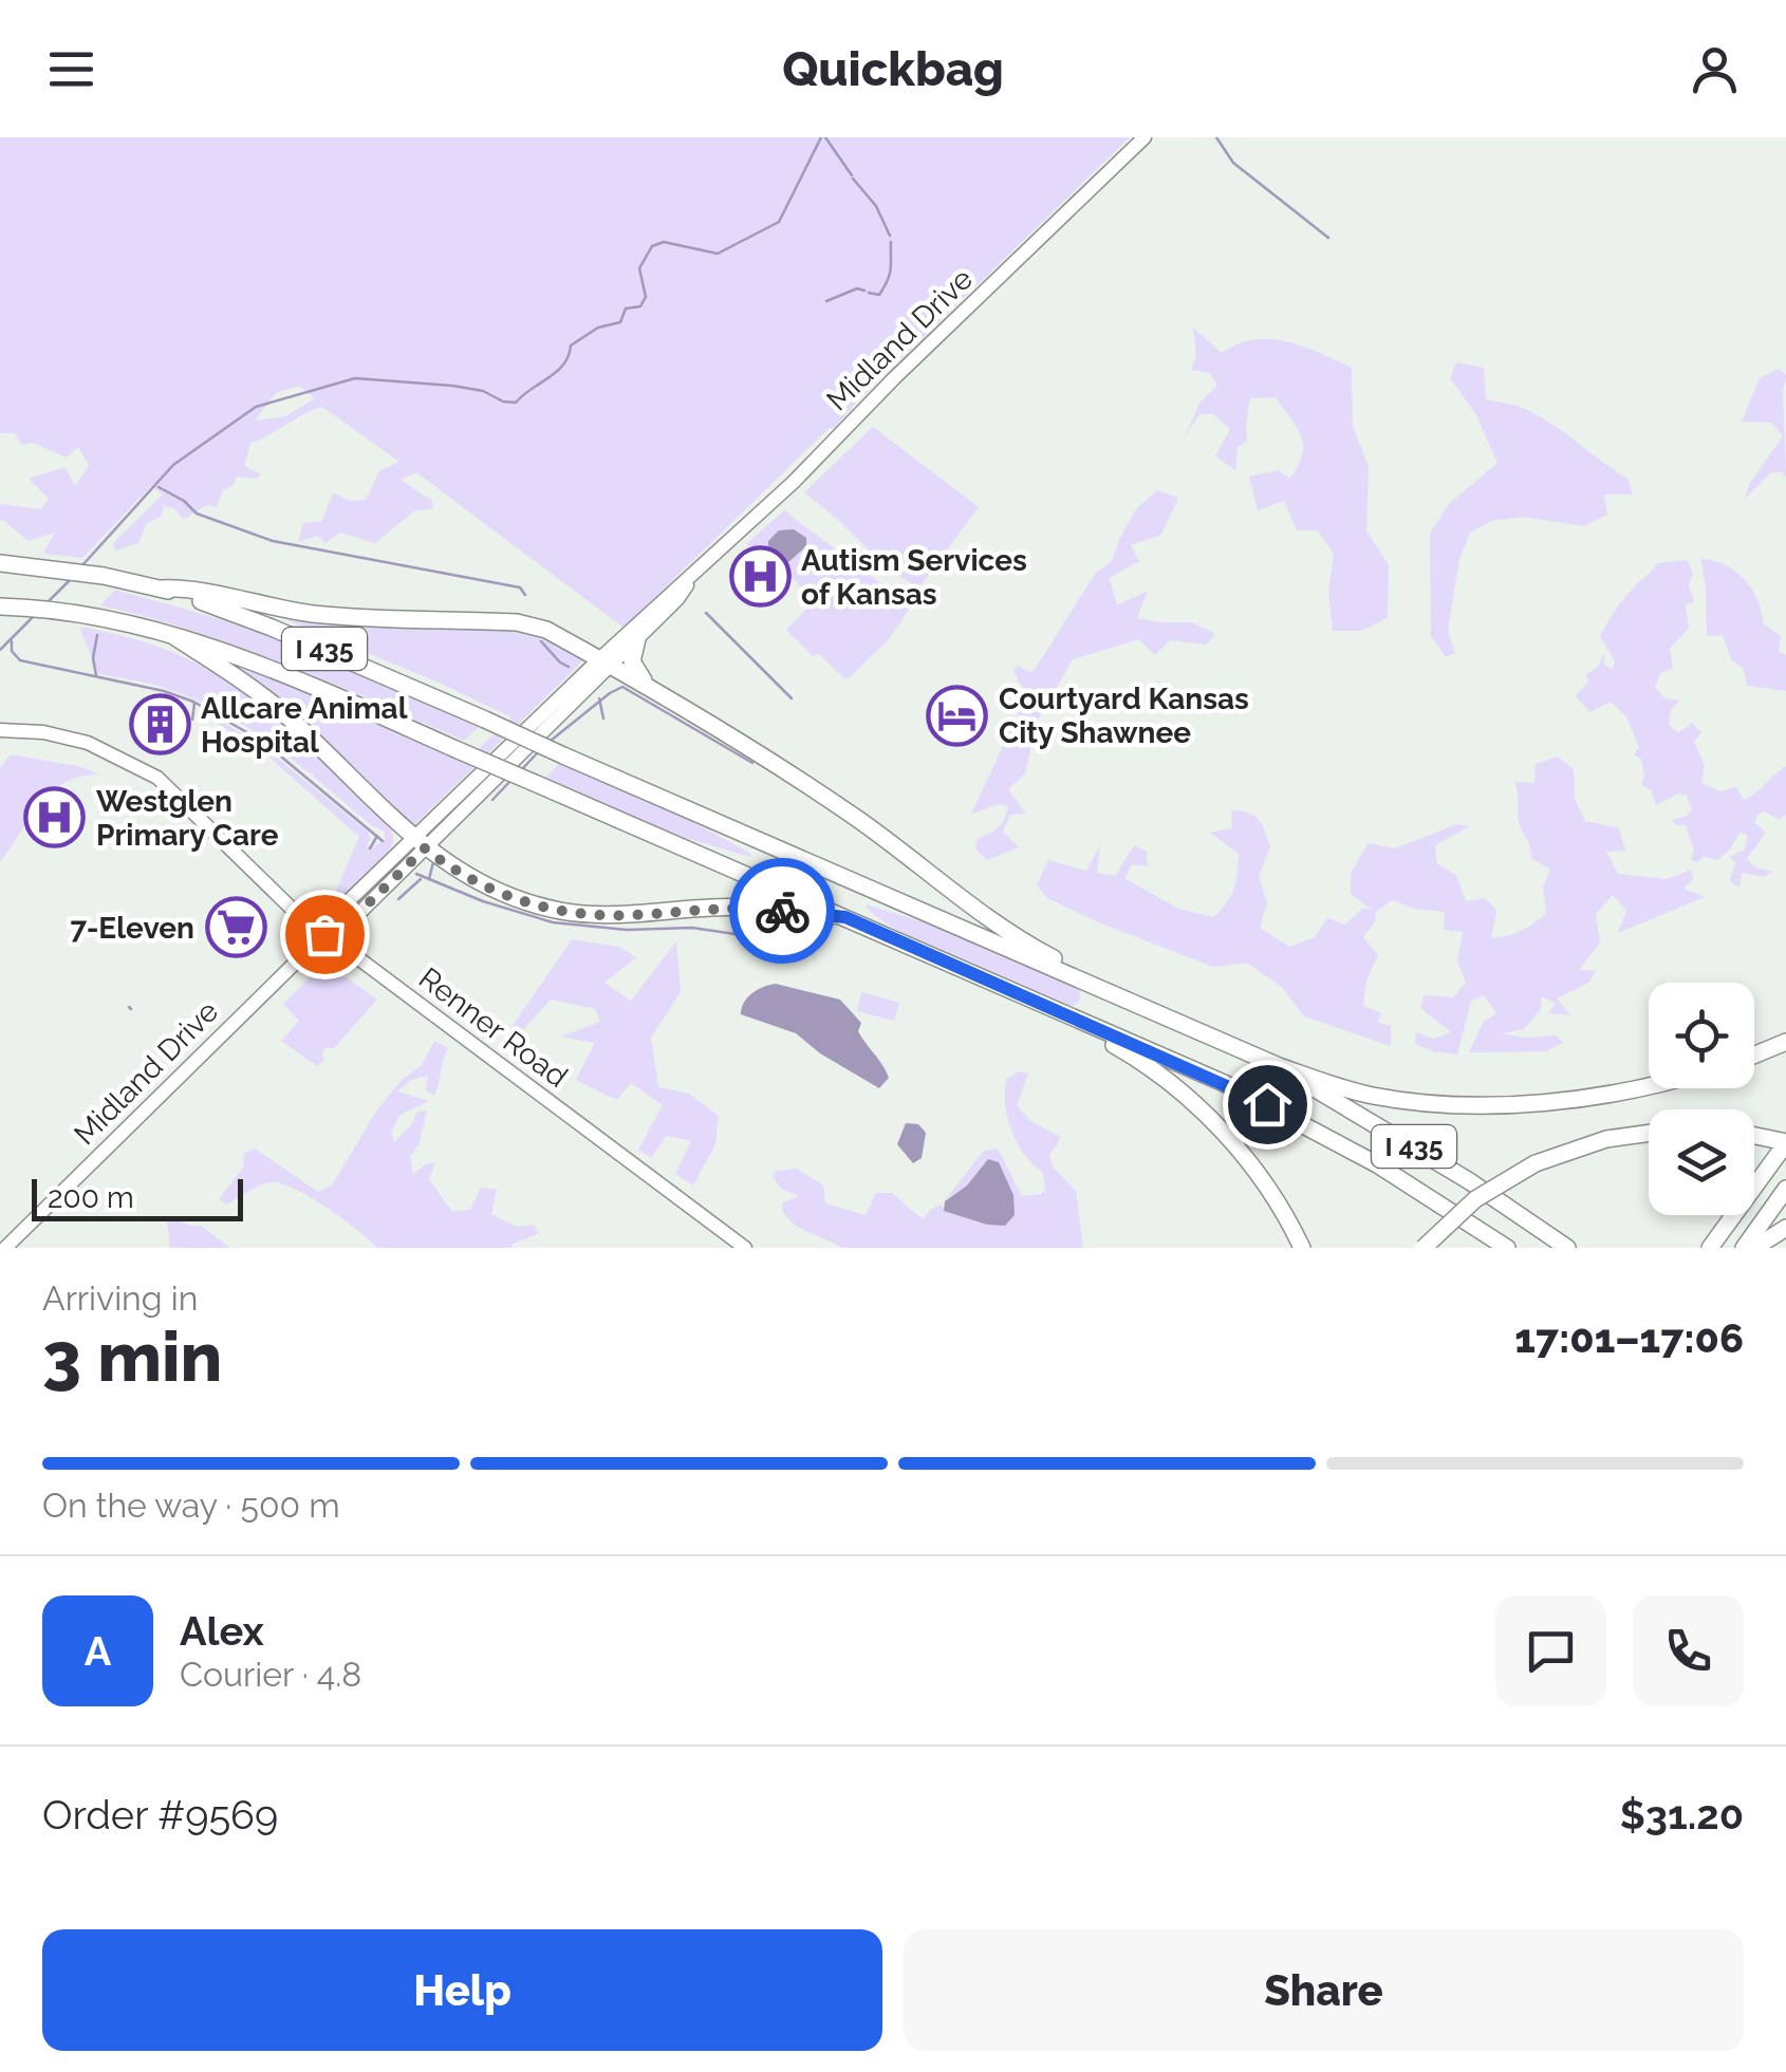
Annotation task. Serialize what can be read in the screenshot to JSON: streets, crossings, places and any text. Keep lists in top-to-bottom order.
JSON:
{
  "streets": {
    "highway": ["I 435"],
    "main road": ["Midland Drive", "Renner Road"]
  },
  "crossings": [
    ["Midland Drive", "Renner Road"]
  ],
  "places": {
    "hospital": ["Autism Services of Kansas", "Westglen Primary Care"],
    "hotel": ["Courtyard Kansas City Shawnee"],
    "building": ["Allcare Animal Hospital"],
    "supermarket": ["7-Eleven"]
  },
  "scale_bar": "200 m",
  "page": {
    "header": "Quickbag",
    "scale": "200 m",
    "heading": ["3 min", "Arriving in", "17:01–17:06"],
    "panel": [
      "Alex",
      "Courier · 4.8",
      "Order #9569",
      "$31.20"
    ],
    "bar": "On the way · 500 m",
    "round": "A",
    "buttons": ["Help", "Share"]
  }
}
